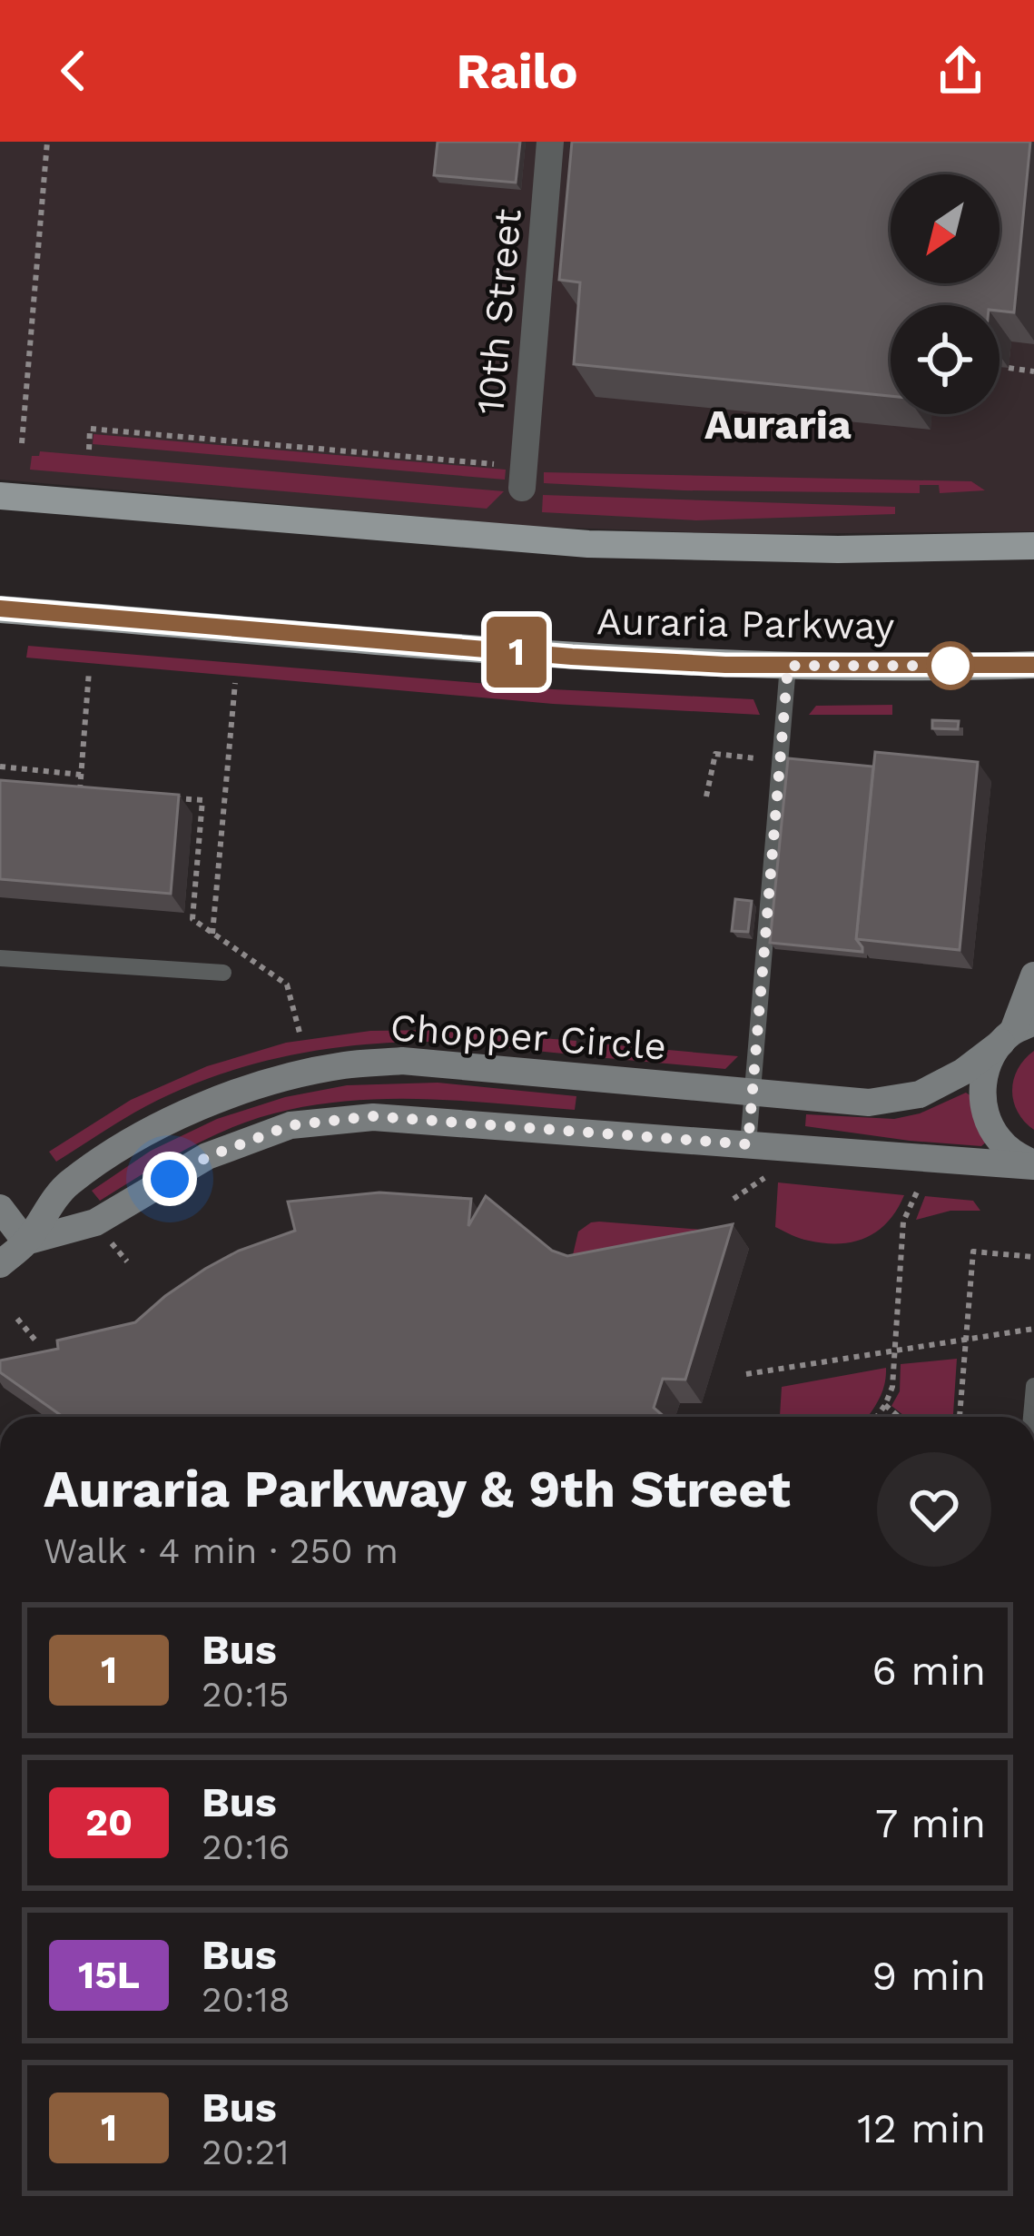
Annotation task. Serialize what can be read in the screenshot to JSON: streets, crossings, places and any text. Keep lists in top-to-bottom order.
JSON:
{
  "streets": {
    "main road": ["Auraria Parkway"],
    "street": ["10th Street", "Chopper Circle"]
  },
  "districts": ["Auraria"],
  "lines": ["bus line 1"],
  "north": "bottom left",
  "page": {
    "header": "Railo",
    "on_map": "1",
    "heading": ["Auraria Parkway & 9th Street", "Walk · 4 min · 250 m"],
    "list": [
      {
        "mark": "1",
        "name": "Bus",
        "note": "20:15",
        "value": "6 min"
      },
      {
        "mark": "20",
        "name": "Bus",
        "note": "20:16",
        "value": "7 min"
      },
      {
        "mark": "15L",
        "name": "Bus",
        "note": "20:18",
        "value": "9 min"
      },
      {
        "mark": "1",
        "name": "Bus",
        "note": "20:21",
        "value": "12 min"
      }
    ]
  }
}
